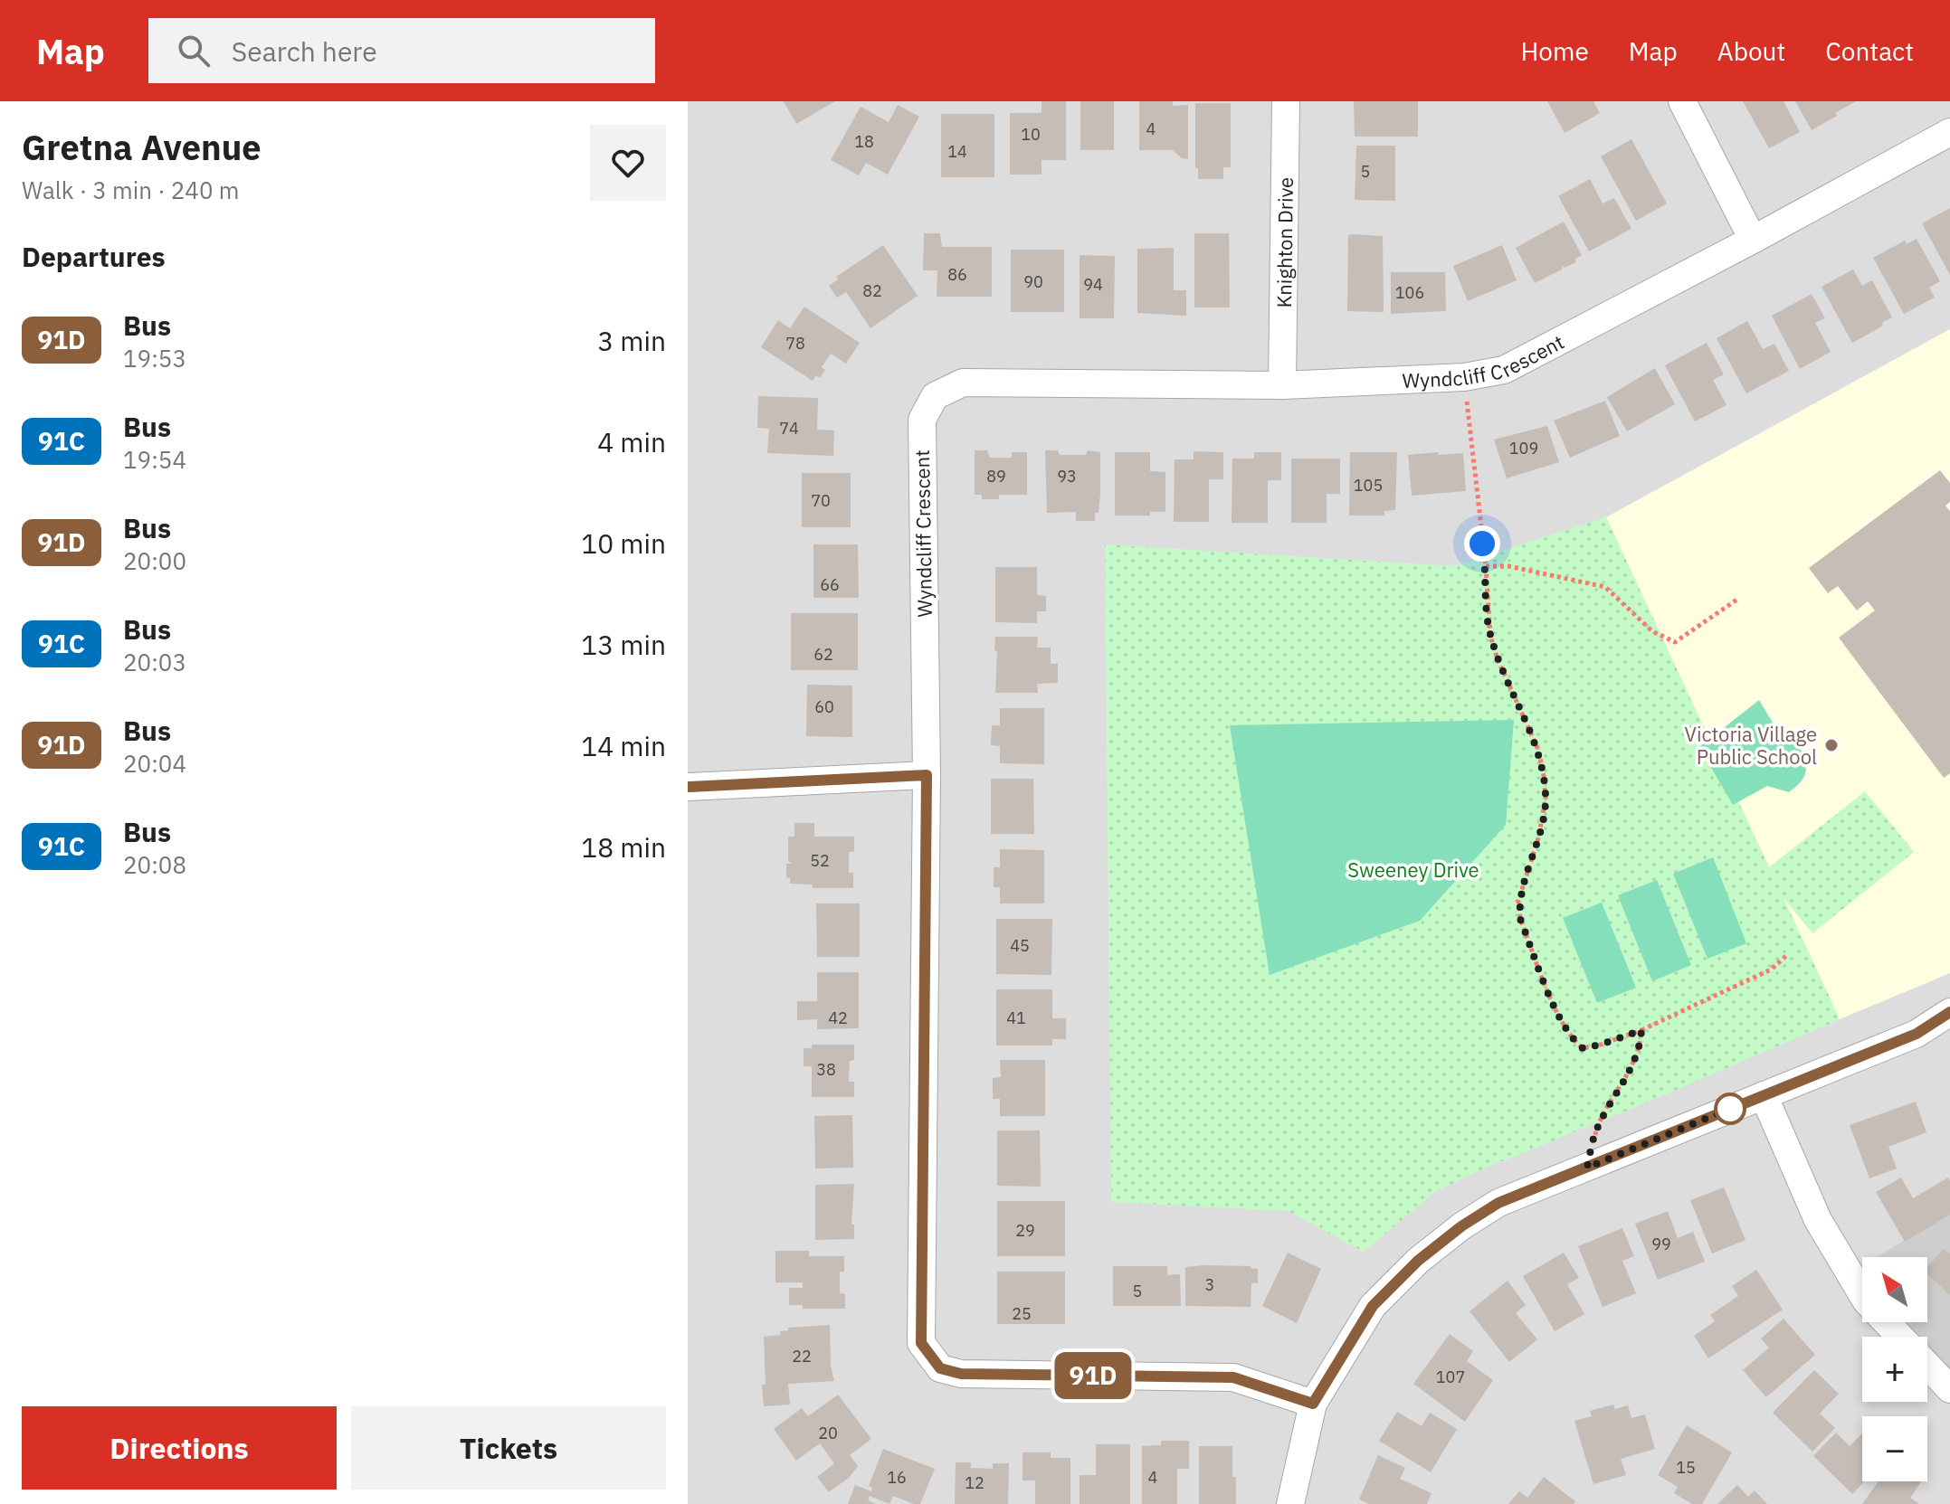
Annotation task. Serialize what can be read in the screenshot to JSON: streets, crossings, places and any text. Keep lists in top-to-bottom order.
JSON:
{
  "streets": {
    "street": ["Knighton Drive", "Wyndcliff Crescent"]
  },
  "crossings": [
    ["Knighton Drive", "Wyndcliff Crescent"]
  ],
  "parks": ["Sweeney Drive"],
  "places": ["Victoria Village Public School"],
  "lines": ["bus line 91D"],
  "house_numbers": [
    "4",
    "10",
    "18",
    "14",
    "5",
    "86",
    "90",
    "94",
    "82",
    "106",
    "78",
    "74",
    "109",
    "89",
    "93",
    "105",
    "70",
    "66",
    "62",
    "60",
    "52",
    "45",
    "42",
    "41",
    "38",
    "29",
    "99",
    "3",
    "5",
    "25",
    "22",
    "107",
    "20",
    "15",
    "16",
    "4",
    "12"
  ],
  "north": "top left",
  "page": {
    "header": "Map",
    "search": "Search here",
    "nav": [
      "Home",
      "Map",
      "About",
      "Contact"
    ],
    "heading": [
      ["Gretna Avenue", "Walk · 3 min · 240 m"],
      "Departures"
    ],
    "on_map": "91D",
    "list": [
      {
        "mark": "91D",
        "name": "Bus",
        "note": "19:53",
        "value": "3 min"
      },
      {
        "mark": "91C",
        "name": "Bus",
        "note": "19:54",
        "value": "4 min"
      },
      {
        "mark": "91D",
        "name": "Bus",
        "note": "20:00",
        "value": "10 min"
      },
      {
        "mark": "91C",
        "name": "Bus",
        "note": "20:03",
        "value": "13 min"
      },
      {
        "mark": "91D",
        "name": "Bus",
        "note": "20:04",
        "value": "14 min"
      },
      {
        "mark": "91C",
        "name": "Bus",
        "note": "20:08",
        "value": "18 min"
      }
    ],
    "map_buttons": ["+", "−"],
    "buttons": ["Directions", "Tickets"]
  }
}
